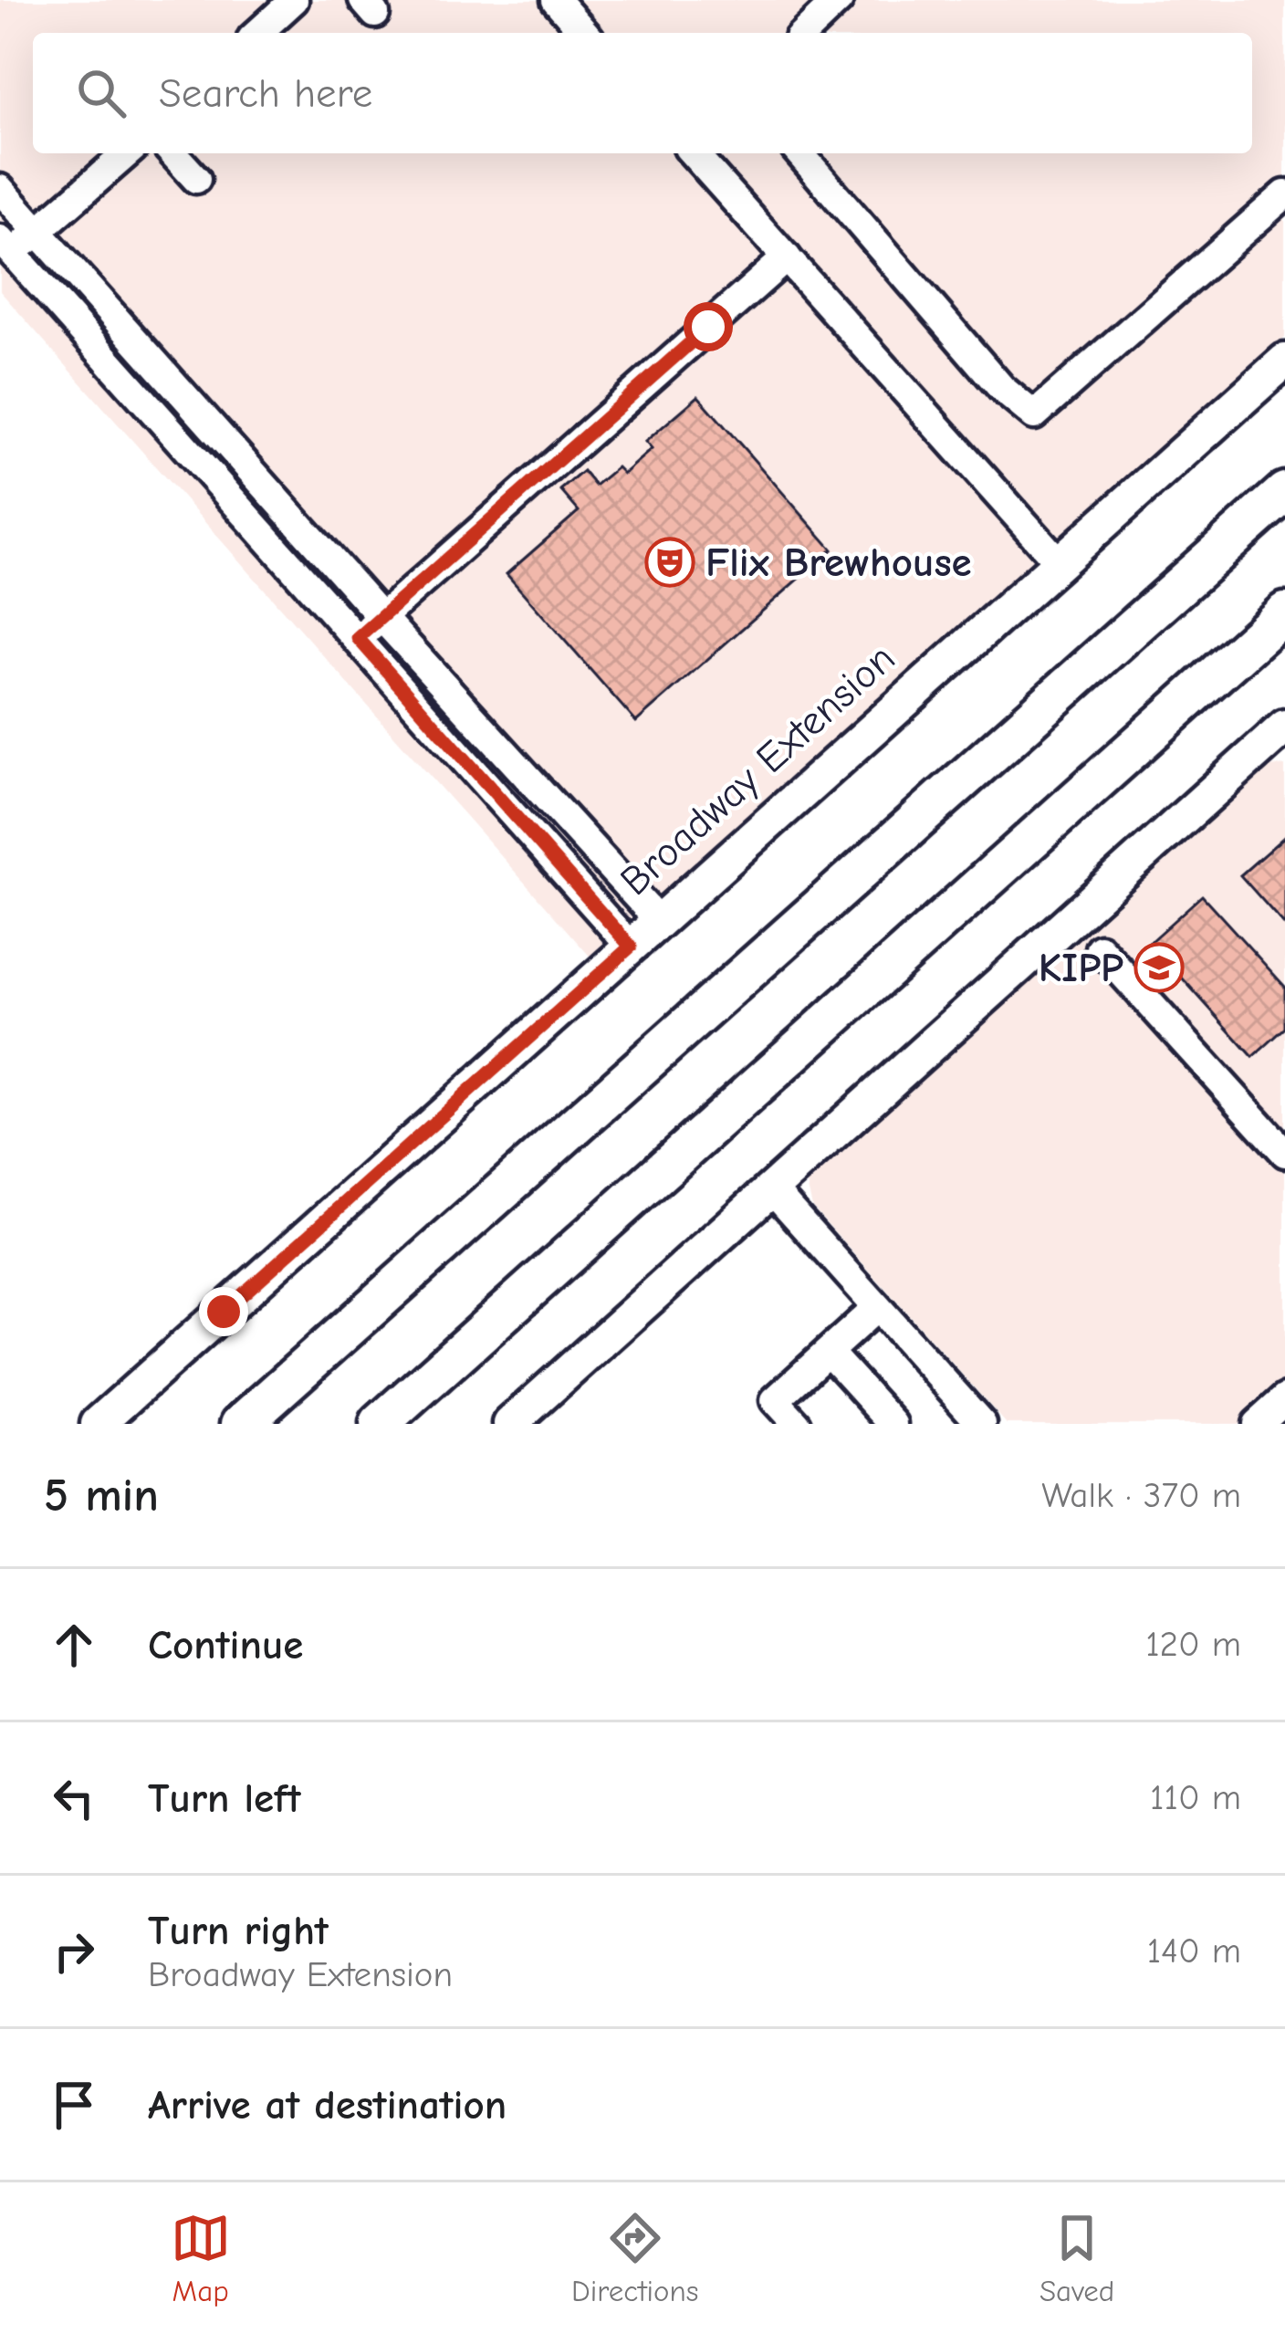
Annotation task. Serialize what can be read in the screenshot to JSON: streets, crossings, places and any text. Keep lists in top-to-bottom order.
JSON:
{
  "streets": {
    "main road": ["Broadway Extension"]
  },
  "places": {
    "theatre": ["Flix Brewhouse"],
    "school or university": ["KIPP"]
  },
  "page": {
    "search": "Search here",
    "heading": ["5 min", "Walk · 370 m"],
    "list": [
      ["Continue", "120 m"],
      ["Turn left", "110 m"],
      ["Turn right", "Broadway Extension", "140 m"],
      "Arrive at destination"
    ],
    "nav": ["Map", "Directions", "Saved"]
  }
}
